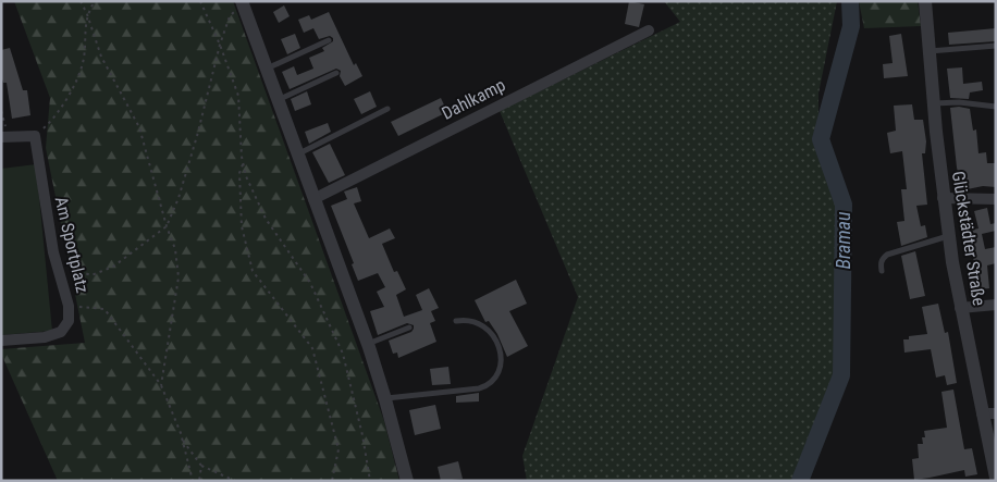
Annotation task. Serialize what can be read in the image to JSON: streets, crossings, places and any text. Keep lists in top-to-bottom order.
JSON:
{
  "streets": {
    "street": ["Dahlkamp", "Glückstädter Straße", "Am Sportplatz"]
  },
  "water": ["Bramau"]
}
